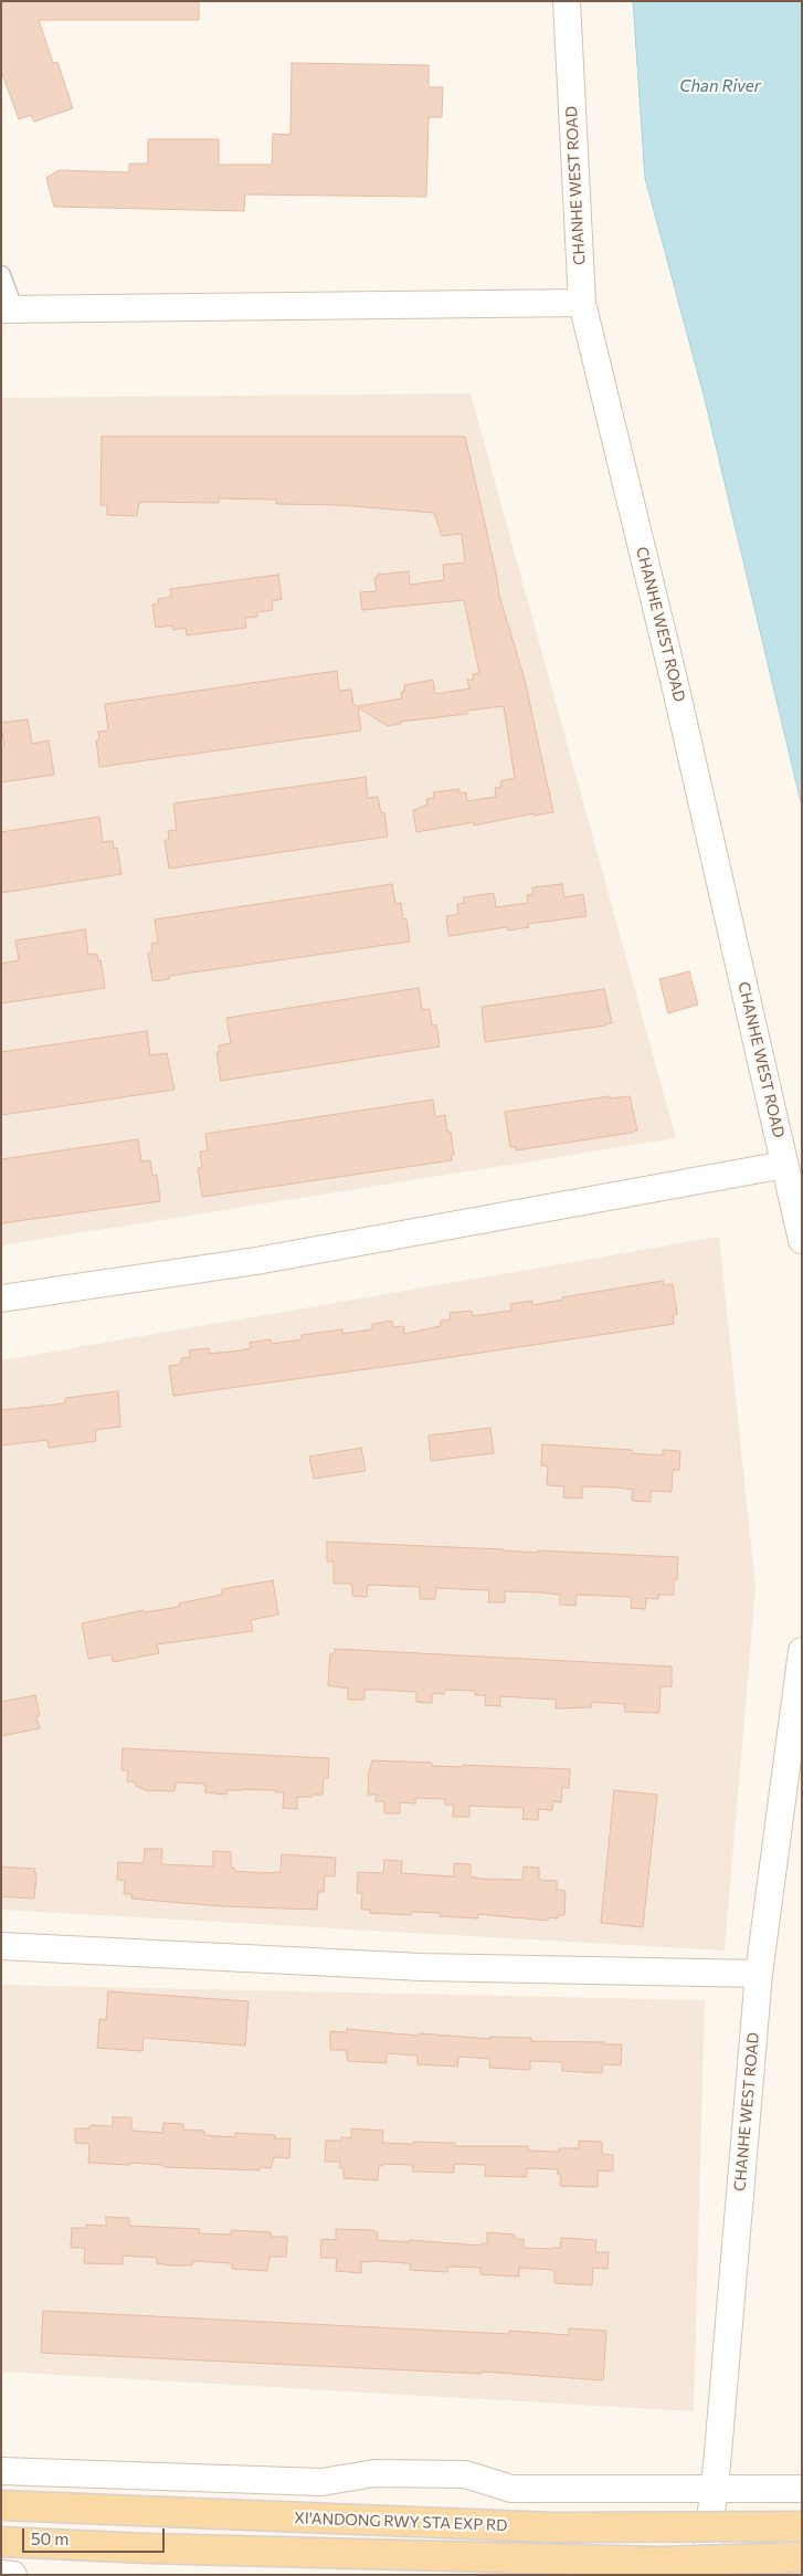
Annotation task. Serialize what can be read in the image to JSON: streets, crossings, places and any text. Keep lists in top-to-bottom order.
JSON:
{
  "streets": {
    "main road": ["XI'ANDONG RWY STA EXP RD"],
    "street": ["CHANHE WEST ROAD"]
  },
  "water": ["Chan River"],
  "scale_bar": "50 m"
}
